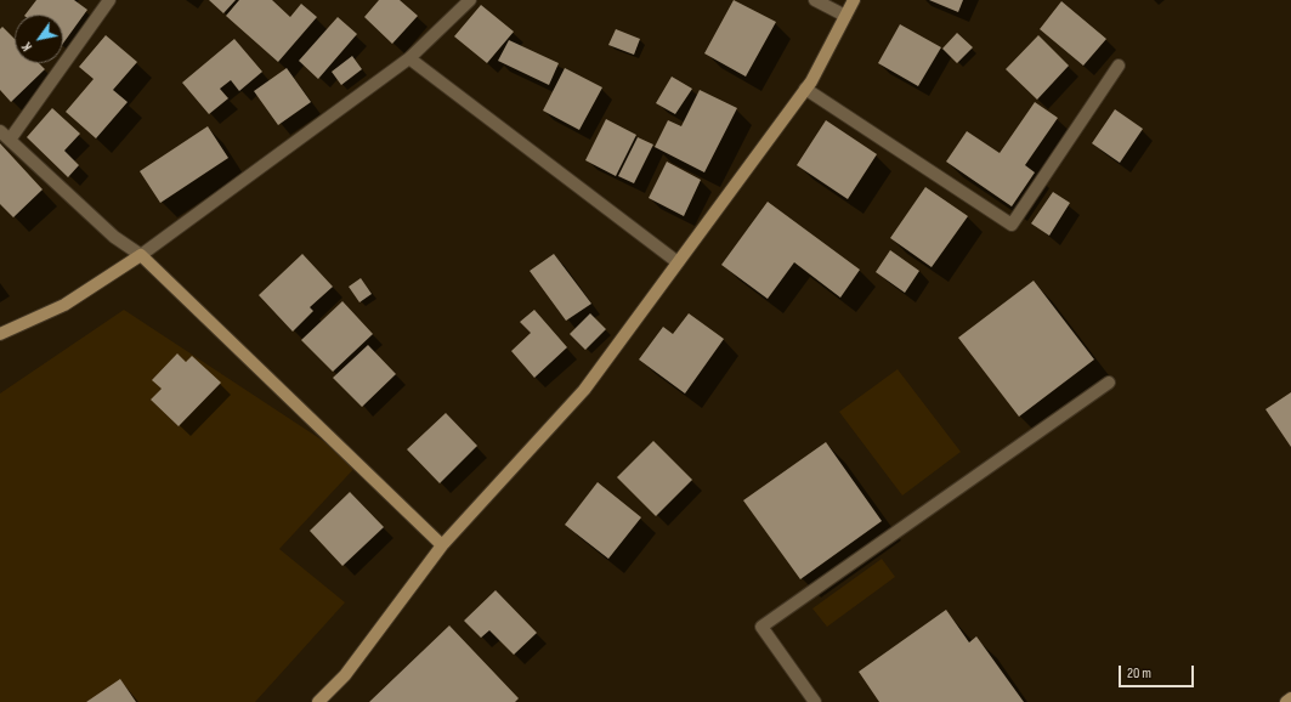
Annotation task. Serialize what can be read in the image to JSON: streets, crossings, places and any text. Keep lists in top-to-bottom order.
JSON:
{
  "scale_bar": "20 m",
  "north": "bottom left"
}
